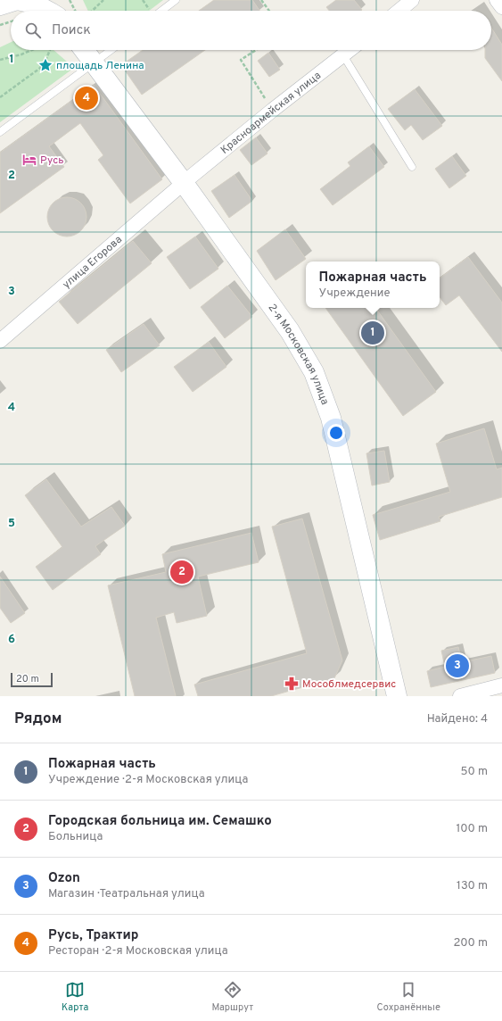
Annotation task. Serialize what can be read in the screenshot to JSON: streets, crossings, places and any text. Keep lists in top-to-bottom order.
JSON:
{
  "streets": {
    "street": ["Красноармейская улица", "улица Егорова", "2-я Московская улица"]
  },
  "crossings": [
    ["Красноармейская улица", "улица Егорова"],
    ["Красноармейская улица", "2-я Московская улица"],
    ["улица Егорова", "2-я Московская улица"]
  ],
  "places": {
    "place": ["площадь Ленина"],
    "hotel": ["Русь"],
    "pharmacy": ["Мособлмедсервис"]
  },
  "scale_bar": "20 m",
  "page": {
    "search": "Поиск",
    "pins": [
      "4",
      "1",
      "2",
      "3"
    ],
    "popup": ["Пожарная часть", "Учреждение"],
    "scale": "20 m",
    "heading": ["Рядом", "Найдено: 4"],
    "list": [
      {
        "mark": "1",
        "name": "Пожарная часть",
        "note": "Учреждение · 2-я Московская улица",
        "value": "50 m"
      },
      {
        "mark": "2",
        "name": "Городская больница им. Семашко",
        "note": "Больница",
        "value": "100 m"
      },
      {
        "mark": "3",
        "name": "Ozon",
        "note": "Магазин · Театральная улица",
        "value": "130 m"
      },
      {
        "mark": "4",
        "name": "Русь, Трактир",
        "note": "Ресторан · 2-я Московская улица",
        "value": "200 m"
      }
    ],
    "nav": ["Карта", "Маршрут", "Сохранённые"]
  },
  "grid": {
    "rows": [
      "1",
      "2",
      "3",
      "4",
      "5",
      "6"
    ]
  }
}
